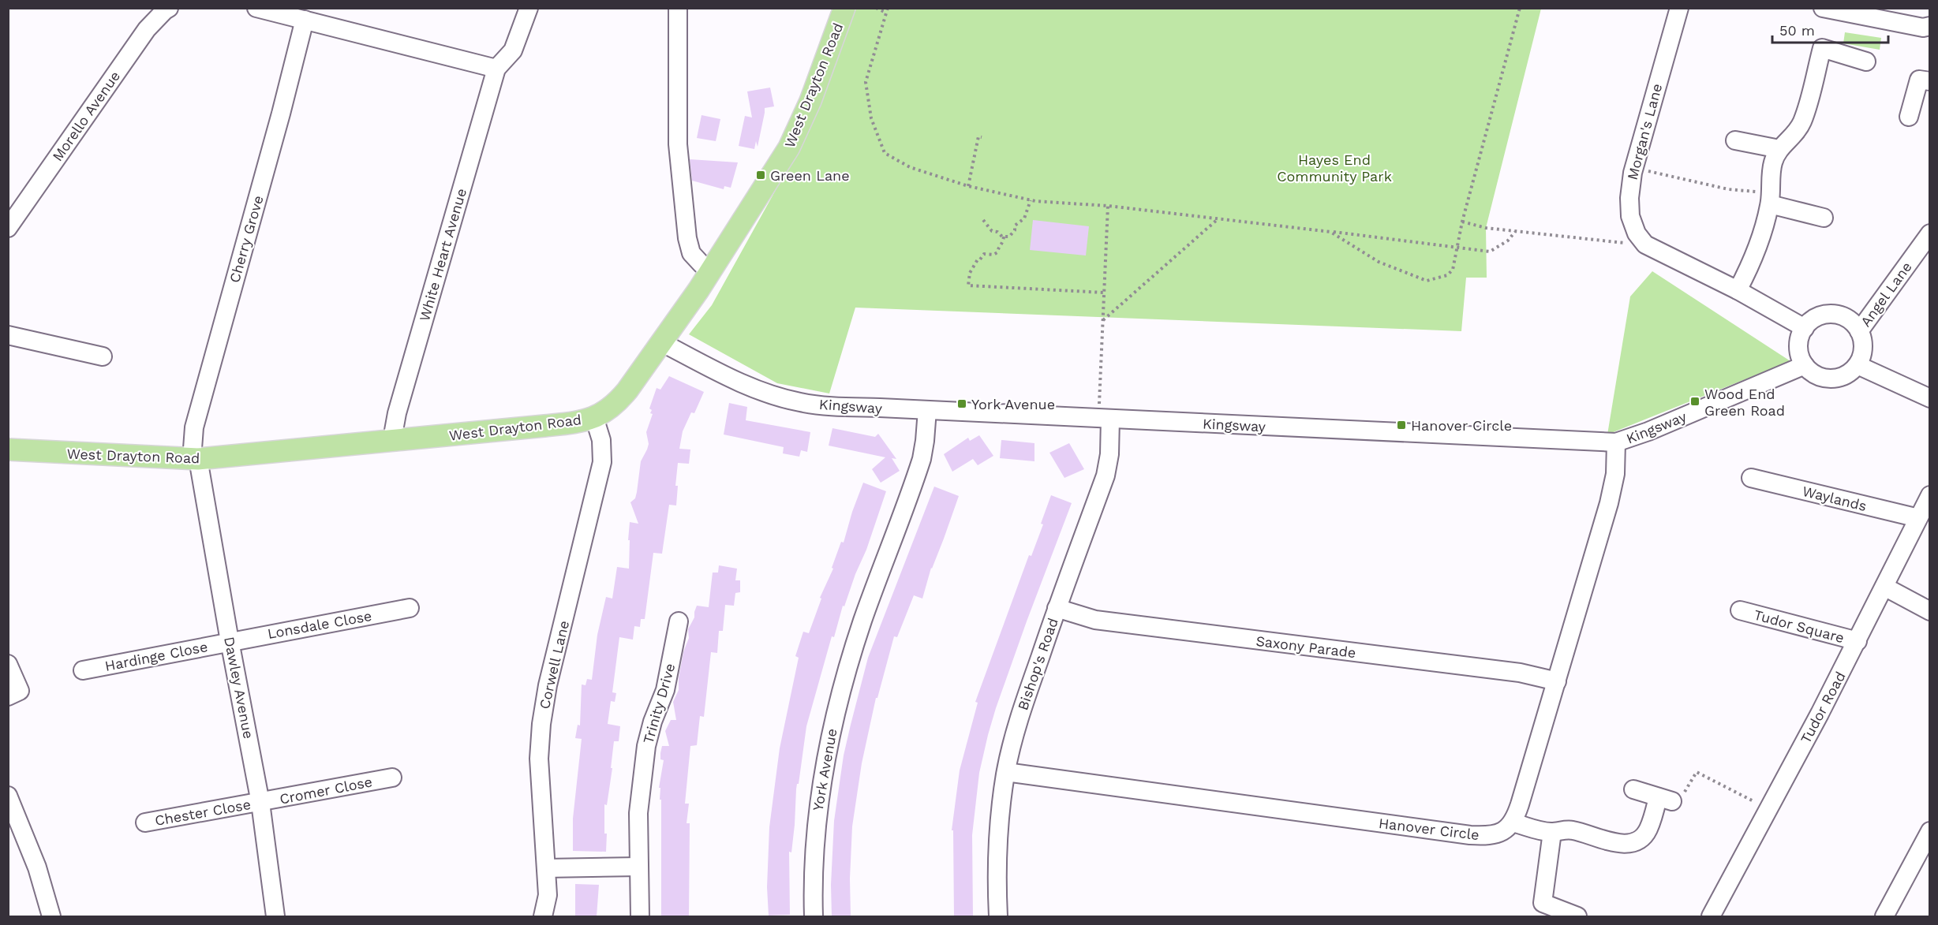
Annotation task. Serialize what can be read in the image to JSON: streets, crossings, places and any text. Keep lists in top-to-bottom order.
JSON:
{
  "streets": {
    "main road": ["West Drayton Road"],
    "street": [
      "Morello Avenue",
      "Morgan's Lane",
      "Cherry Grove",
      "White Heart Avenue",
      "Angel Lane",
      "Kingsway",
      "Waylands",
      "Lonsdale Close",
      "Tudor Square",
      "Saxony Parade",
      "Hardinge Close",
      "Bishop's Road",
      "Corwell Lane",
      "Dawley Avenue",
      "Trinity Drive",
      "Tudor Road",
      "York Avenue",
      "Cromer Close",
      "Chester Close",
      "Hanover Circle"
    ]
  },
  "crossings": [
    ["West Drayton Road", "Cherry Grove"],
    ["West Drayton Road", "White Heart Avenue"],
    ["West Drayton Road", "Kingsway"],
    ["West Drayton Road", "Corwell Lane"],
    ["West Drayton Road", "Dawley Avenue"],
    ["Cherry Grove", "Dawley Avenue"],
    ["Angel Lane", "Kingsway"],
    ["Kingsway", "Bishop's Road"],
    ["Kingsway", "York Avenue"],
    ["Waylands", "Tudor Road"],
    ["Lonsdale Close", "Hardinge Close"],
    ["Lonsdale Close", "Dawley Avenue"],
    ["Tudor Square", "Tudor Road"],
    ["Saxony Parade", "Bishop's Road"],
    ["Hardinge Close", "Dawley Avenue"],
    ["Bishop's Road", "Hanover Circle"],
    ["Dawley Avenue", "Cromer Close"],
    ["Dawley Avenue", "Chester Close"],
    ["Cromer Close", "Chester Close"]
  ],
  "parks": ["Hayes End Community Park"],
  "places": {
    "transit": [
      "Green Lane",
      "Wood End Green Road",
      "York Avenue",
      "Hanover Circle"
    ]
  },
  "scale_bar": "50 m"
}
